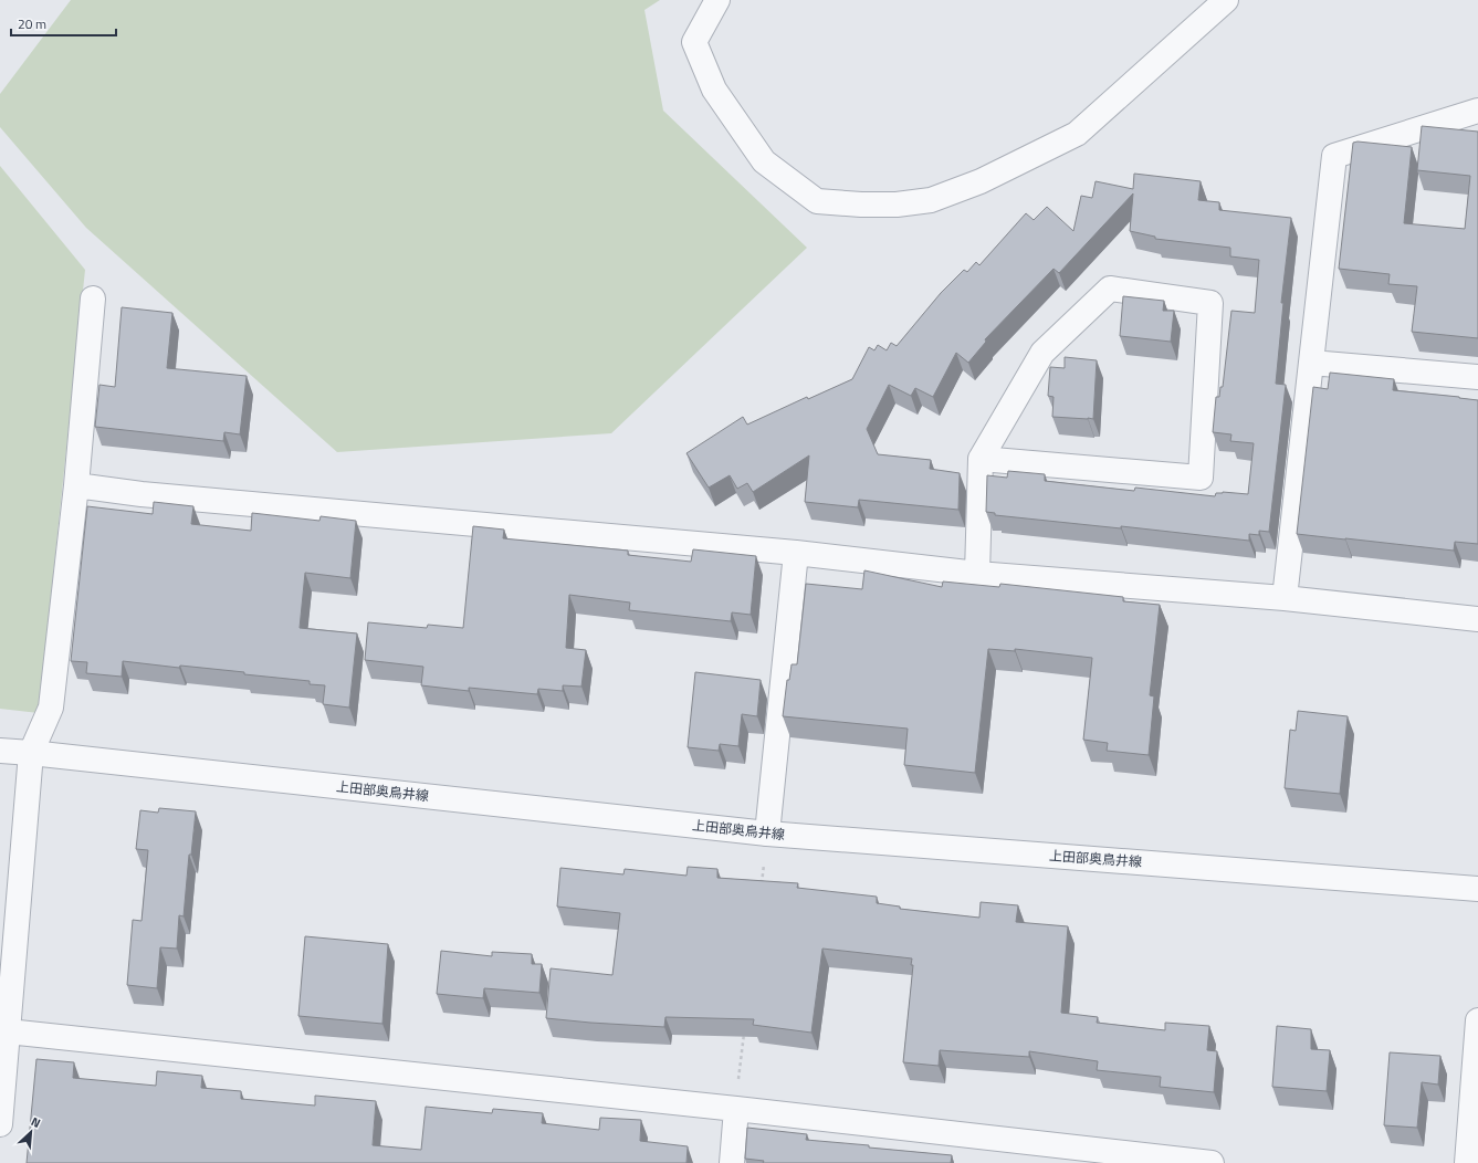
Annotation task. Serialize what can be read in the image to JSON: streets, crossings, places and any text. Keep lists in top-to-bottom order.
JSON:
{
  "streets": {
    "street": ["上田部奥鳥井線"]
  },
  "scale_bar": "20 m",
  "north": "top right"
}
